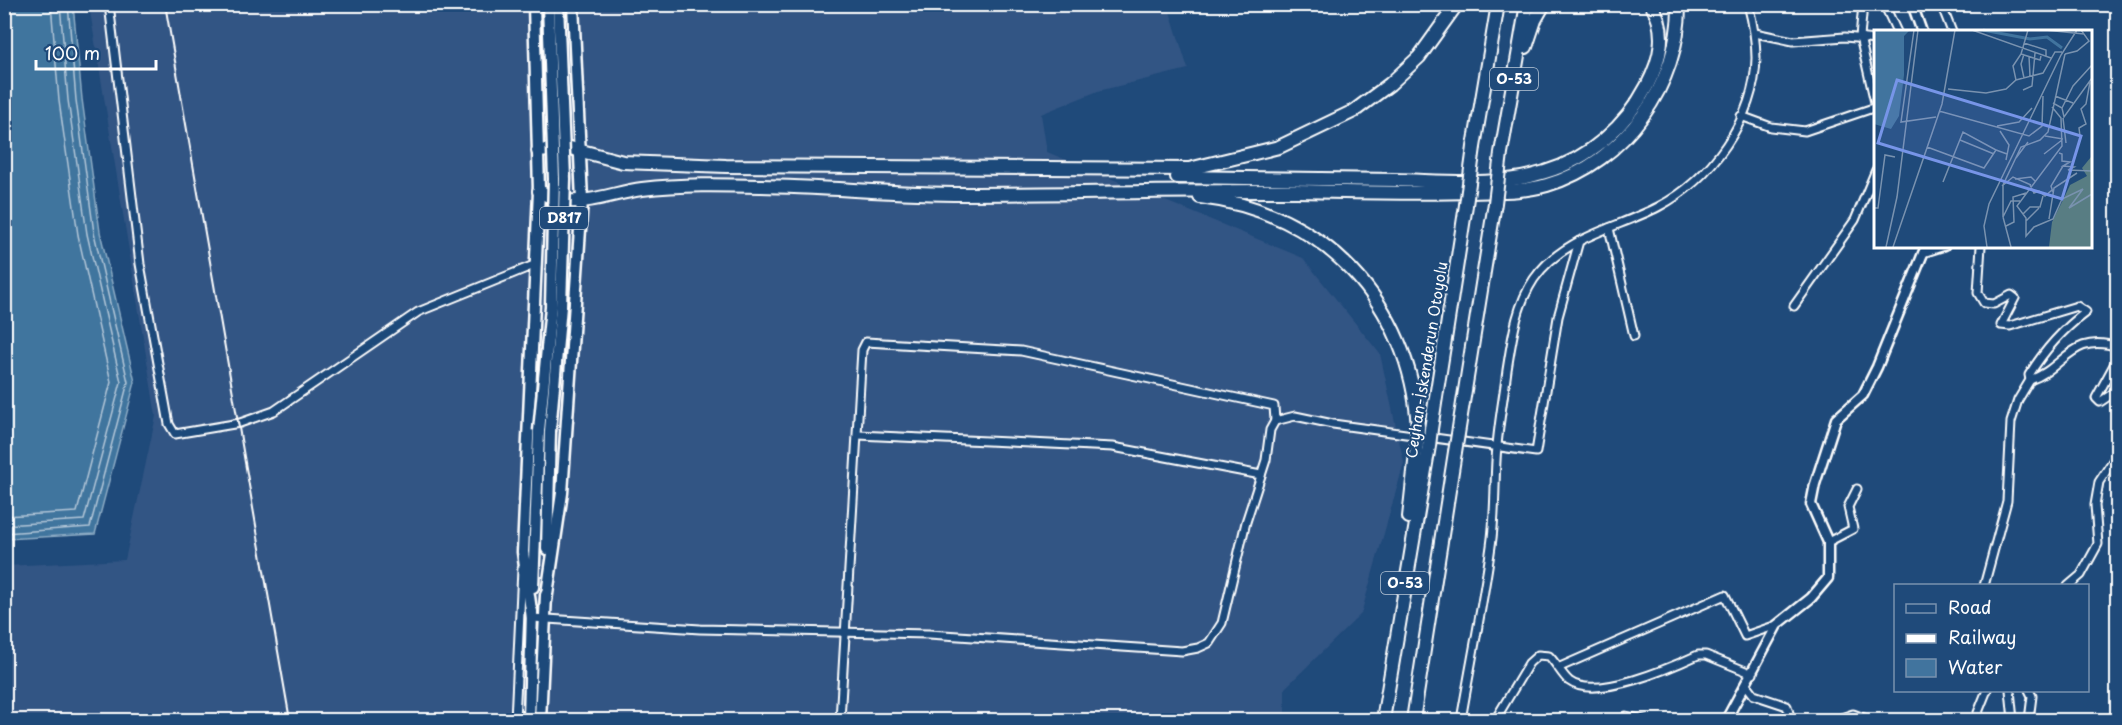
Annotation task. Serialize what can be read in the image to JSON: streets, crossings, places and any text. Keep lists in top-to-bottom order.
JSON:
{
  "streets": {
    "highway": ["O-53", "D817", "Ceyhan-İskenderun Otoyolu"]
  },
  "legend": ["Road", "Railway", "Water"],
  "scale_bar": "100 m"
}
